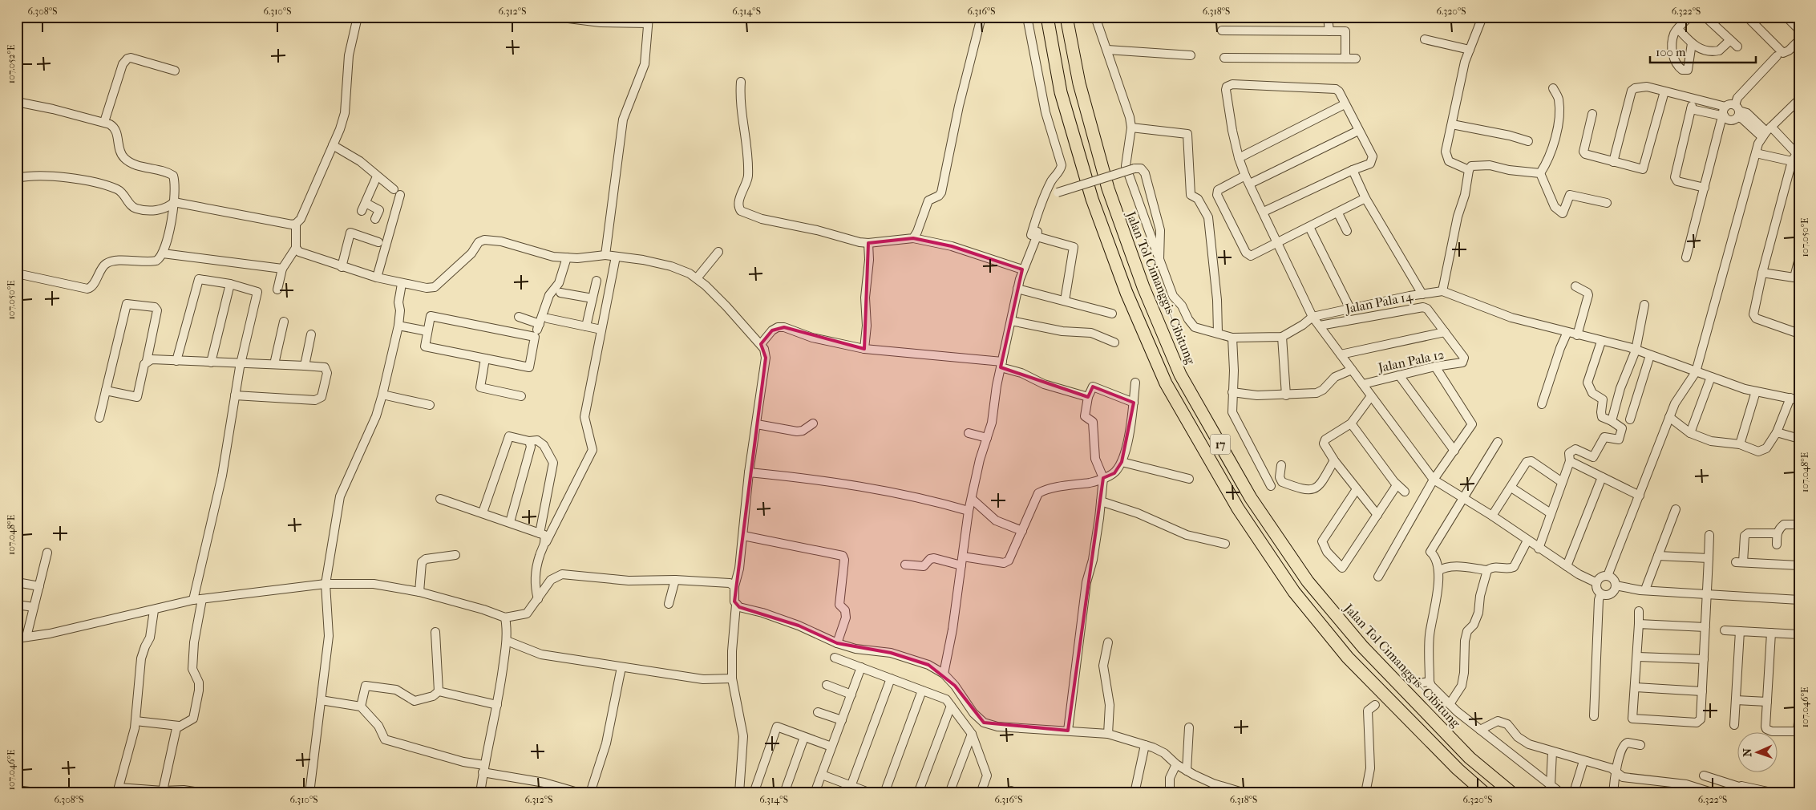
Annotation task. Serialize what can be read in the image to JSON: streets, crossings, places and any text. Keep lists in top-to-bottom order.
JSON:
{
  "streets": {
    "highway": ["Jalan Tol Cimanggis–Cibitung", "17"],
    "street": ["Jalan Pala 14", "Jalan Pala 12"]
  },
  "crossings": [
    ["Jalan Pala 14", "Jalan Pala 12"]
  ],
  "scale_bar": "100 m",
  "north": "left",
  "coordinates": [
    "6.308°S",
    "6.310°S",
    "6.312°S",
    "6.314°S",
    "6.316°S",
    "6.318°S",
    "6.320°S",
    "6.322°S",
    "107.052°E",
    "107.050°E",
    "107.048°E",
    "107.046°E"
  ]
}
